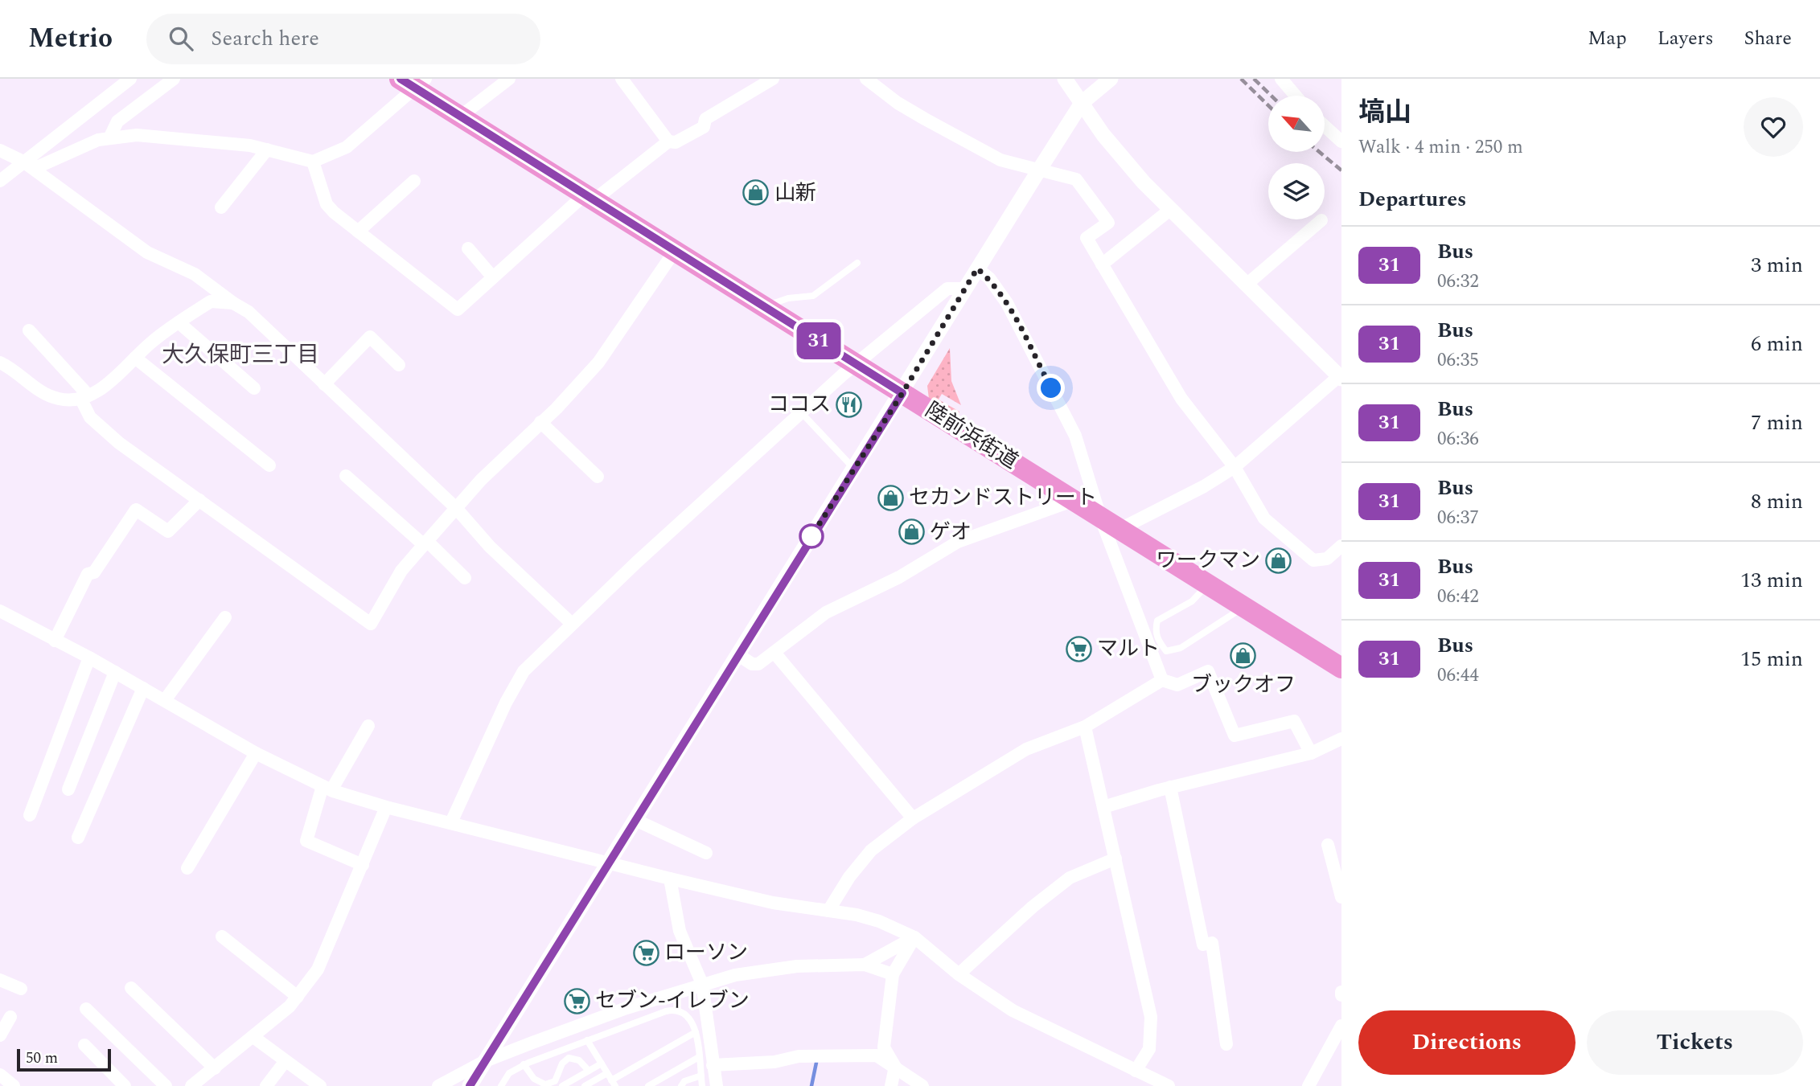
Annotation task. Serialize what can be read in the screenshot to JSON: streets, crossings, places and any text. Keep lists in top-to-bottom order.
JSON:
{
  "streets": {
    "highway": ["陸前浜街道"]
  },
  "districts": ["大久保町三丁目"],
  "places": {
    "shop": [
      "山新",
      "セカンドストリート",
      "ゲオ",
      "ワークマン",
      "ブックオフ"
    ],
    "restaurant": ["ココス"],
    "supermarket": ["マルト", "ローソン", "セブン-イレブン"]
  },
  "lines": ["bus line 31"],
  "scale_bar": "50 m",
  "north": "top left",
  "page": {
    "header": "Metrio",
    "search": "Search here",
    "nav": ["Map", "Layers", "Share"],
    "on_map": "31",
    "heading": [
      ["塙山", "Walk · 4 min · 250 m"],
      "Departures"
    ],
    "list": [
      {
        "mark": "31",
        "name": "Bus",
        "note": "06:32",
        "value": "3 min"
      },
      {
        "mark": "31",
        "name": "Bus",
        "note": "06:35",
        "value": "6 min"
      },
      {
        "mark": "31",
        "name": "Bus",
        "note": "06:36",
        "value": "7 min"
      },
      {
        "mark": "31",
        "name": "Bus",
        "note": "06:37",
        "value": "8 min"
      },
      {
        "mark": "31",
        "name": "Bus",
        "note": "06:42",
        "value": "13 min"
      },
      {
        "mark": "31",
        "name": "Bus",
        "note": "06:44",
        "value": "15 min"
      }
    ],
    "buttons": ["Directions", "Tickets"],
    "scale": "50 m"
  }
}
